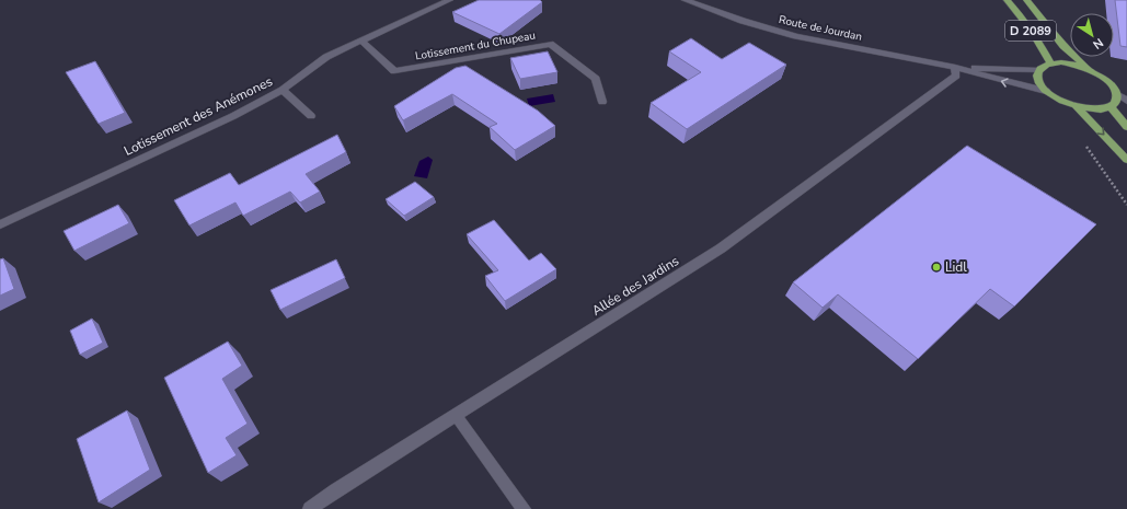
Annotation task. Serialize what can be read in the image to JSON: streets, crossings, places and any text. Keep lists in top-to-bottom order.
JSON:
{
  "streets": {
    "main road": ["D 2089"],
    "street": [
      "Route de Jourdan",
      "Lotissement du Chupeau",
      "Lotissement des Anémones",
      "Allée des Jardins"
    ]
  },
  "crossings": [
    ["Route de Jourdan", "Allée des Jardins"],
    ["Lotissement du Chupeau", "Lotissement des Anémones"]
  ],
  "places": ["Lidl"],
  "north": "bottom right"
}
